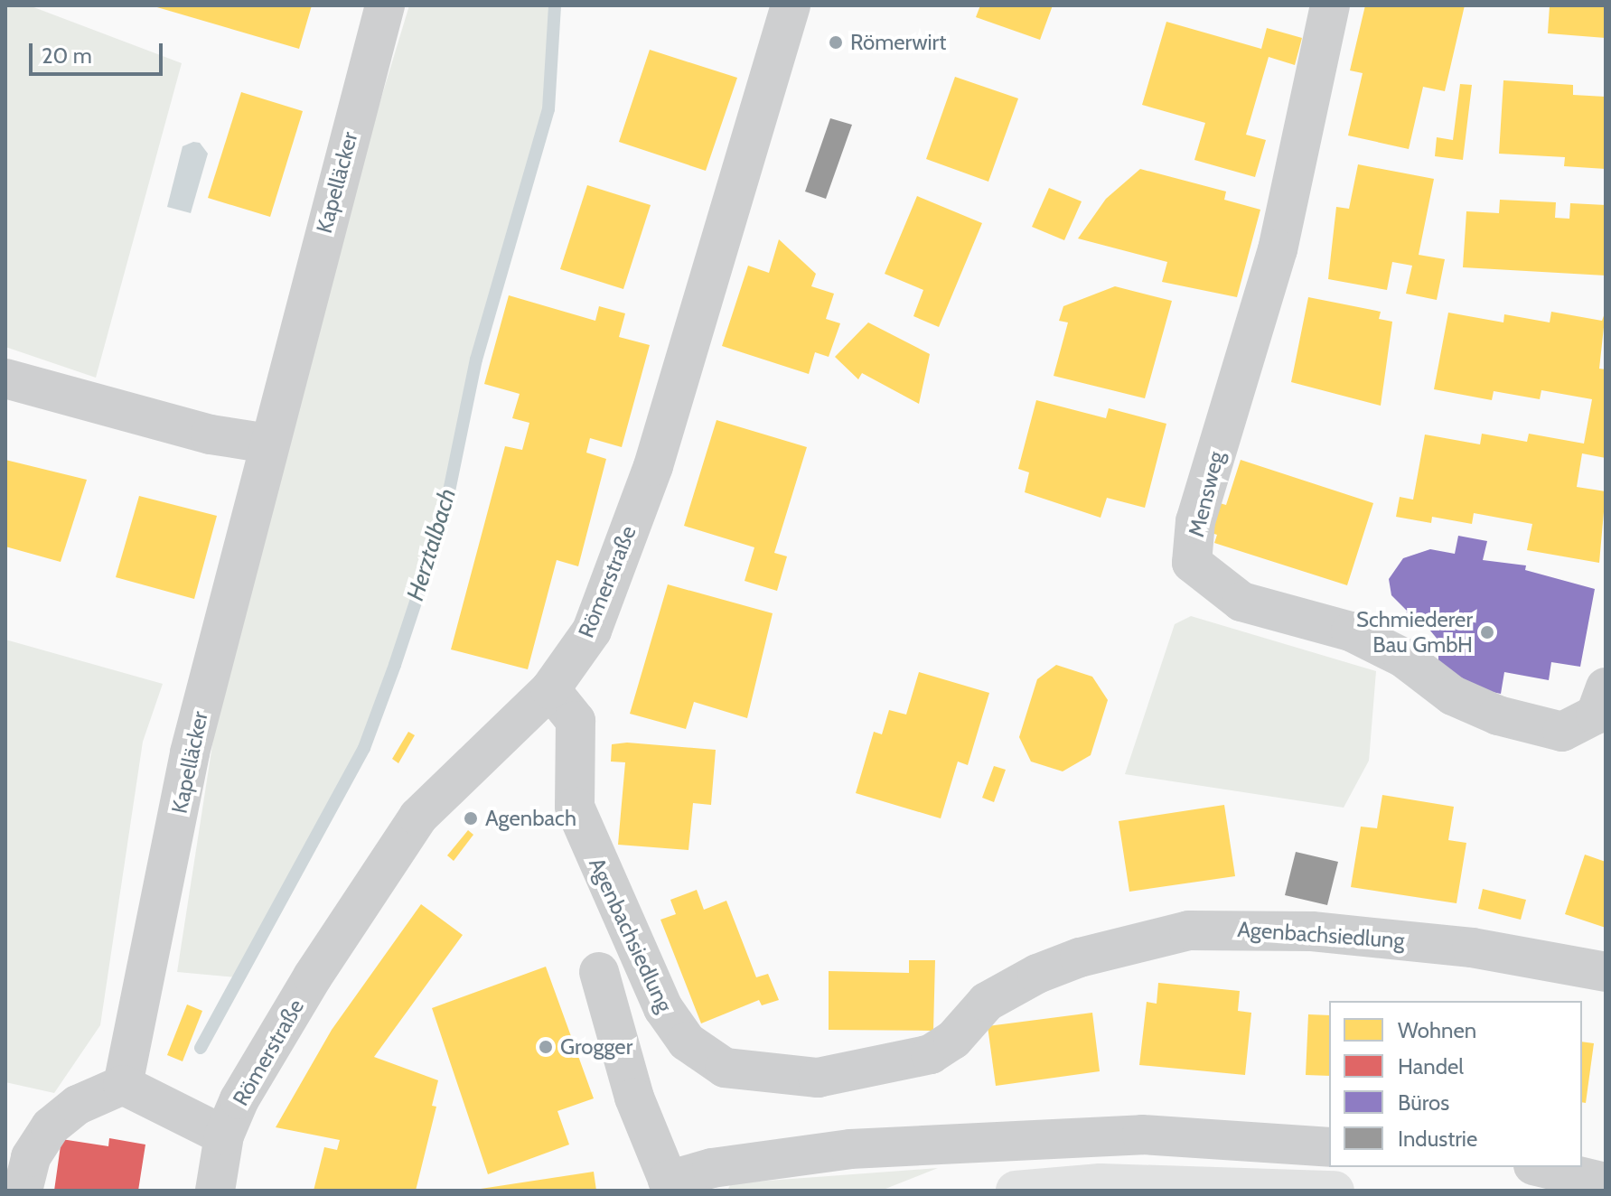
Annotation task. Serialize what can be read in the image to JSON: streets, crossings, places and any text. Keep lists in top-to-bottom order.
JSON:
{
  "streets": {
    "street": [
      "Kapelläcker",
      "Mensweg",
      "Römerstraße",
      "Agenbachsiedlung"
    ]
  },
  "crossings": [
    ["Römerstraße", "Agenbachsiedlung"]
  ],
  "water": ["Herztalbach"],
  "places": [
    "Römerwirt",
    "Schmiederer Bau GmbH",
    "Agenbach",
    "Grogger"
  ],
  "legend": [
    "Wohnen",
    "Handel",
    "Büros",
    "Industrie"
  ],
  "scale_bar": "20 m"
}
